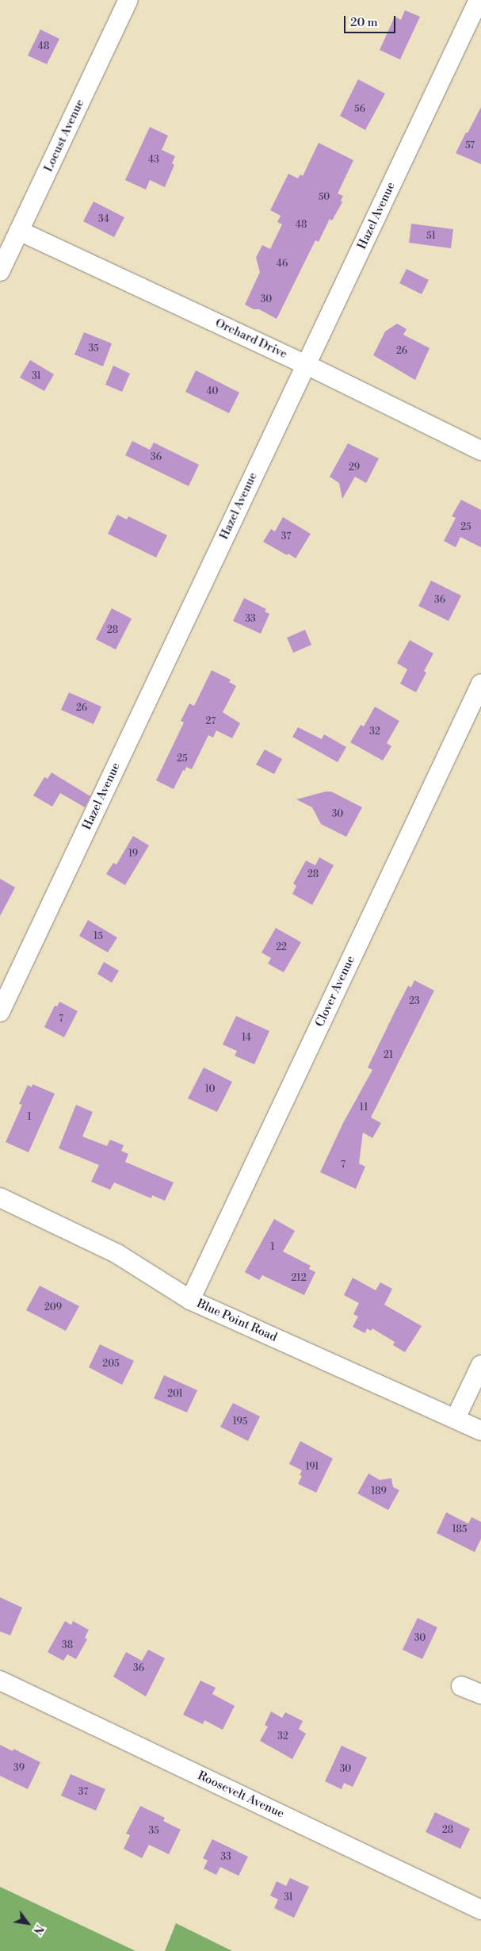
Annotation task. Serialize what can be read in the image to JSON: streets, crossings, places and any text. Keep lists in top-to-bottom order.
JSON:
{
  "streets": {
    "street": [
      "Locust Avenue",
      "Hazel Avenue",
      "Orchard Drive",
      "Clover Avenue",
      "Blue Point Road",
      "Roosevelt Avenue"
    ]
  },
  "crossings": [
    ["Locust Avenue", "Orchard Drive"],
    ["Hazel Avenue", "Orchard Drive"],
    ["Clover Avenue", "Blue Point Road"]
  ],
  "house_numbers": [
    "48",
    "56",
    "57",
    "43",
    "50",
    "34",
    "48",
    "51",
    "46",
    "30",
    "35",
    "26",
    "31",
    "40",
    "36",
    "29",
    "25",
    "37",
    "36",
    "33",
    "28",
    "26",
    "27",
    "32",
    "25",
    "30",
    "19",
    "28",
    "15",
    "22",
    "23",
    "7",
    "14",
    "21",
    "10",
    "11",
    "1",
    "7",
    "1",
    "212",
    "209",
    "205",
    "201",
    "195",
    "191",
    "189",
    "185",
    "30",
    "38",
    "36",
    "32",
    "39",
    "30",
    "37",
    "28",
    "35",
    "33",
    "31"
  ],
  "scale_bar": "20 m",
  "north": "bottom right"
}
